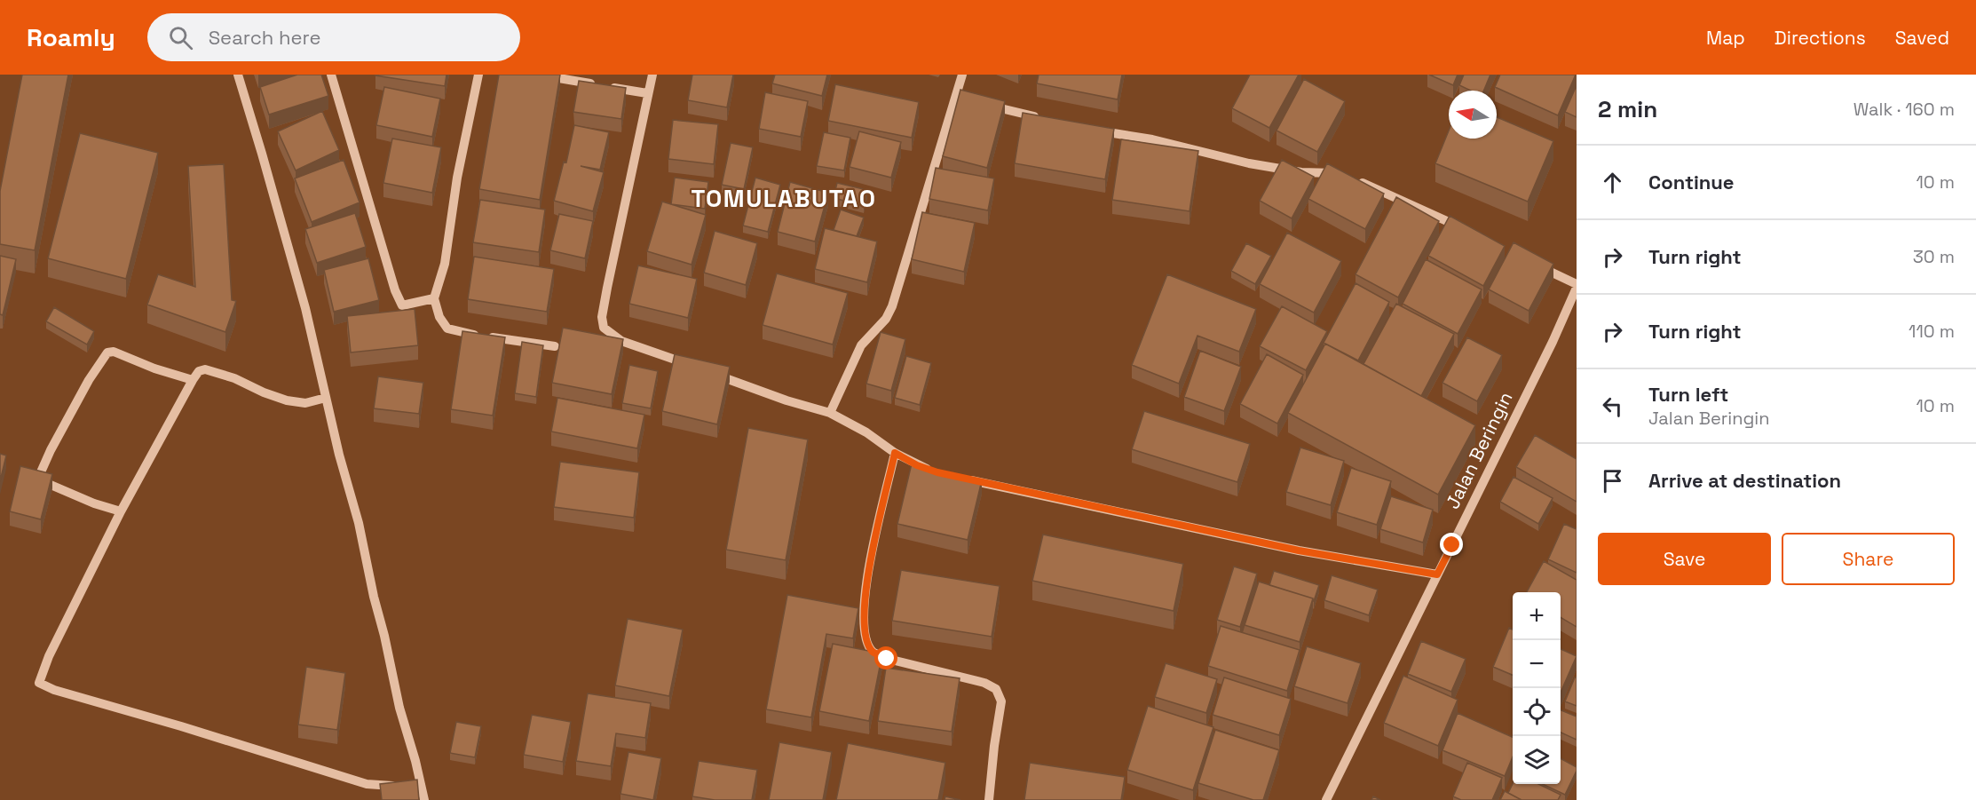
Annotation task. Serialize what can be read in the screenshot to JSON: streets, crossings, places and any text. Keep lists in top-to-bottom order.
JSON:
{
  "streets": {
    "street": ["Jalan Beringin"]
  },
  "districts": ["TOMULABUTAO"],
  "north": "left",
  "page": {
    "header": "Roamly",
    "search": "Search here",
    "nav": ["Map", "Directions", "Saved"],
    "heading": ["2 min", "Walk · 160 m"],
    "list": [
      ["Continue", "10 m"],
      ["Turn right", "30 m"],
      ["Turn right", "110 m"],
      ["Turn left", "Jalan Beringin", "10 m"],
      "Arrive at destination"
    ],
    "buttons": ["Save", "Share"],
    "map_buttons": ["+", "−"]
  }
}
